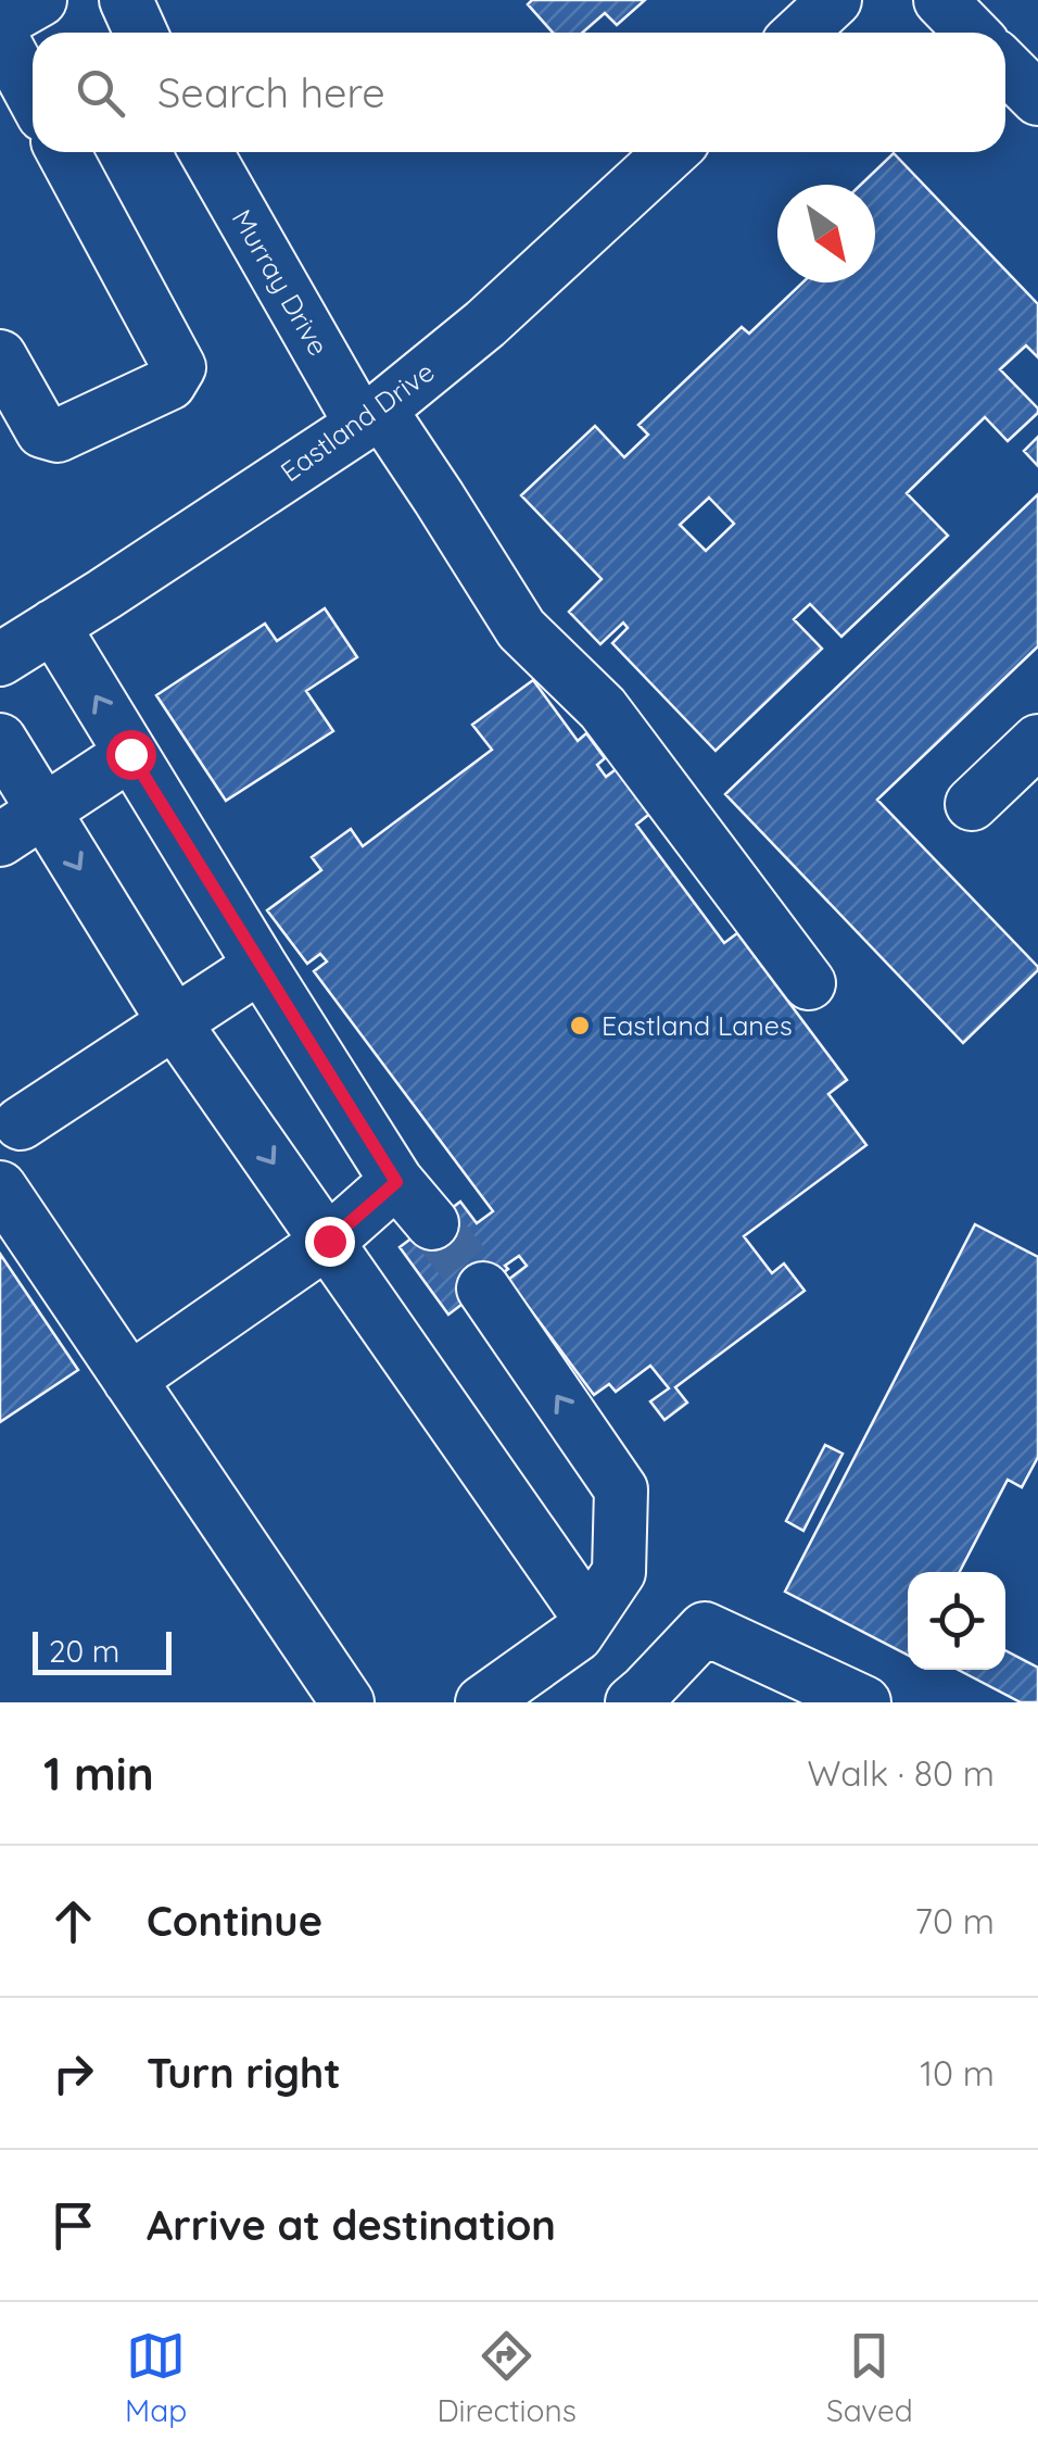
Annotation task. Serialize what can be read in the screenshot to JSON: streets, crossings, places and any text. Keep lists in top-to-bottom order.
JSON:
{
  "streets": {
    "street": ["Murray Drive", "Eastland Drive"]
  },
  "crossings": [
    ["Murray Drive", "Eastland Drive"]
  ],
  "places": ["Eastland Lanes"],
  "scale_bar": "20 m",
  "north": "bottom right",
  "page": {
    "search": "Search here",
    "scale": "20 m",
    "heading": ["1 min", "Walk · 80 m"],
    "list": [
      ["Continue", "70 m"],
      ["Turn right", "10 m"],
      "Arrive at destination"
    ],
    "nav": ["Map", "Directions", "Saved"]
  }
}
